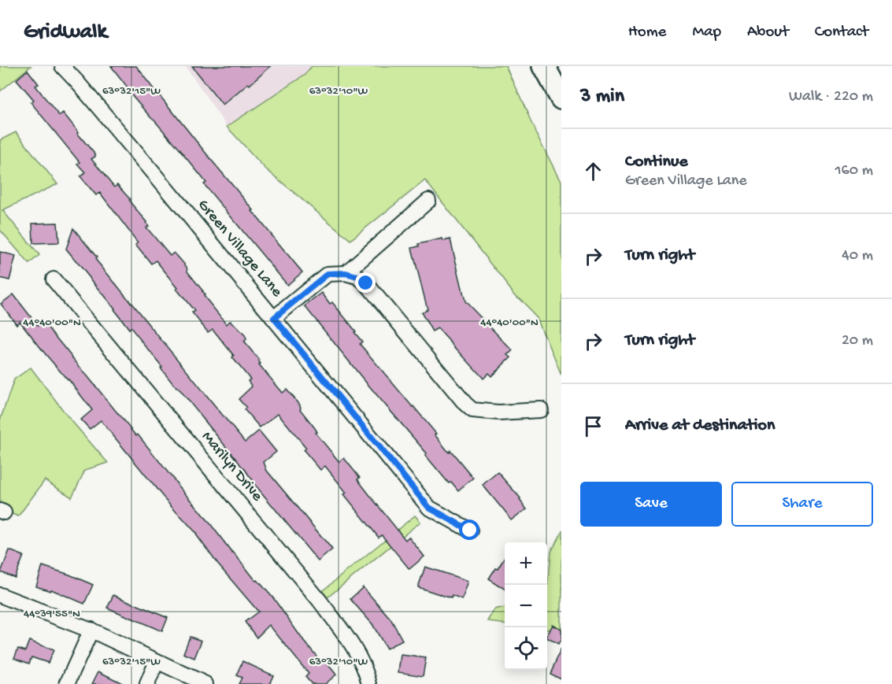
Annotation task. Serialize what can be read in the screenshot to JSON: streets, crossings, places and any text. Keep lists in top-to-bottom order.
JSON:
{
  "streets": {
    "street": ["Green Village Lane", "Marilyn Drive"]
  },
  "page": {
    "header": "Gridwalk",
    "nav": [
      "Home",
      "Map",
      "About",
      "Contact"
    ],
    "heading": ["3 min", "Walk · 220 m"],
    "list": [
      ["Continue", "Green Village Lane", "160 m"],
      ["Turn right", "40 m"],
      ["Turn right", "20 m"],
      "Arrive at destination"
    ],
    "buttons": ["Save", "Share"],
    "map_buttons": ["+", "−"]
  },
  "coordinates": [
    "63°32'15\"W",
    "63°32'10\"W",
    "44°40'00\"N",
    "44°39'55\"N"
  ]
}
